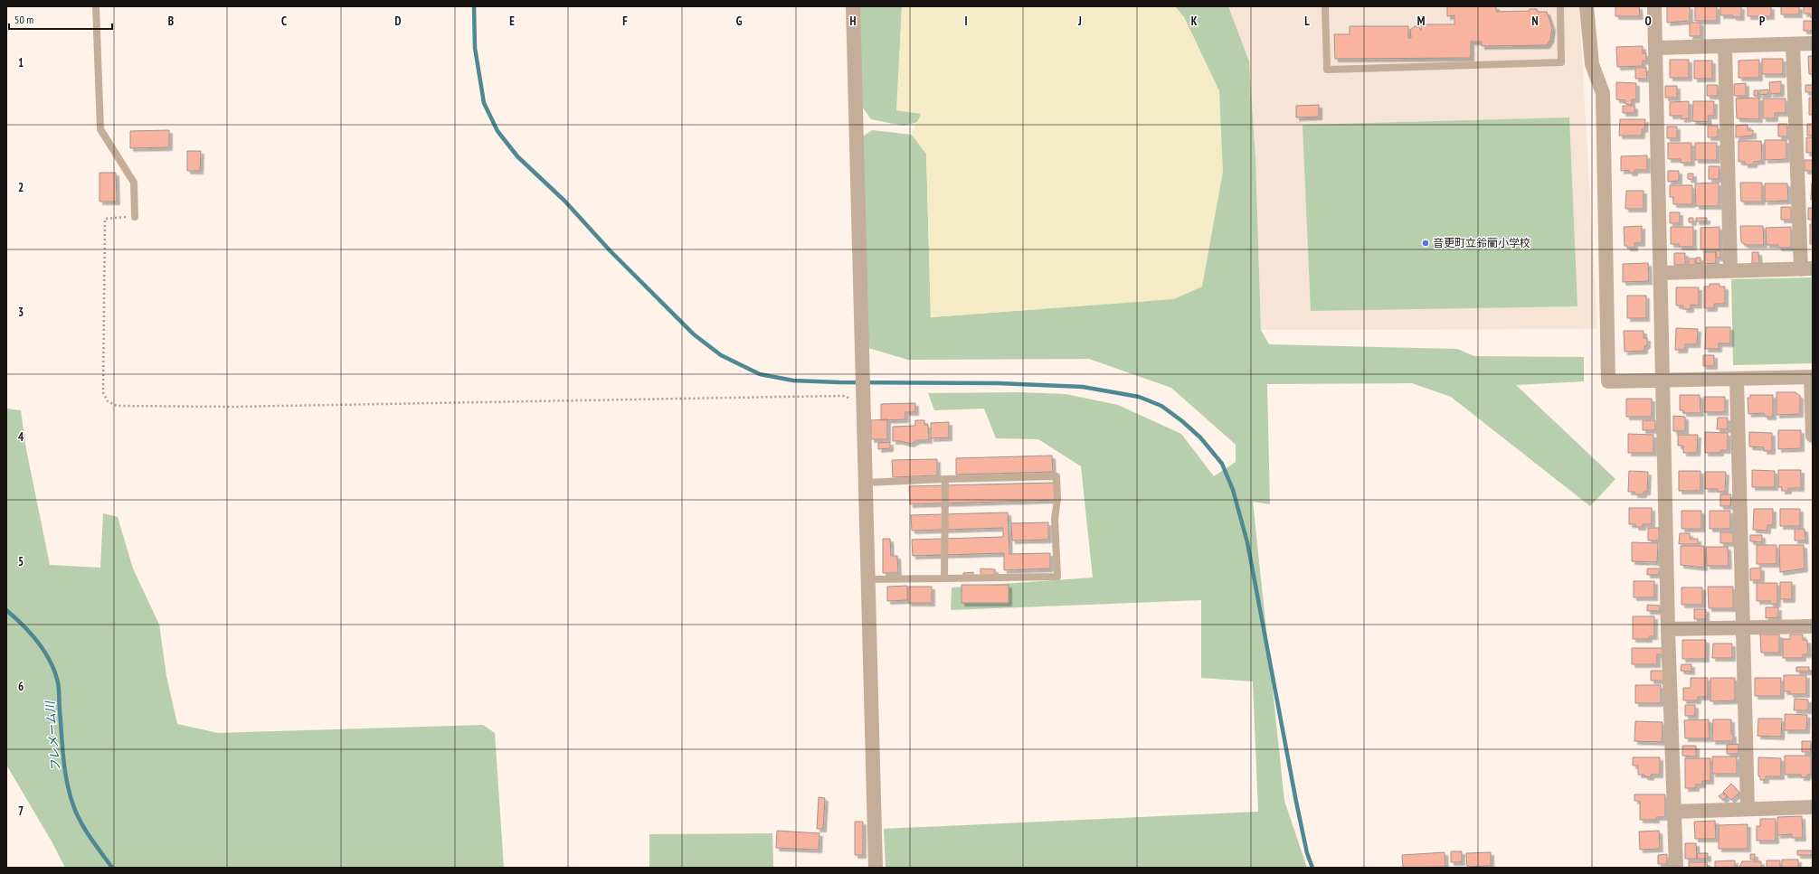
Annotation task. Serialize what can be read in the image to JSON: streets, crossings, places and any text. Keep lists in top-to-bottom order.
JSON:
{
  "water": ["フレメーム川"],
  "places": ["音更町立鈴蘭小学校"],
  "scale_bar": "50 m",
  "grid": {
    "columns": [
      "B",
      "C",
      "D",
      "E",
      "F",
      "G",
      "H",
      "I",
      "J",
      "K",
      "L",
      "M",
      "N",
      "O",
      "P"
    ],
    "rows": [
      "1",
      "2",
      "3",
      "4",
      "5",
      "6",
      "7"
    ]
  }
}
